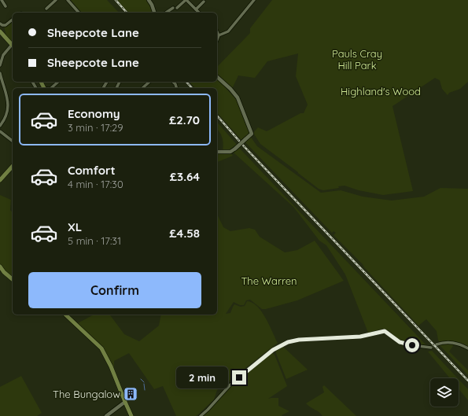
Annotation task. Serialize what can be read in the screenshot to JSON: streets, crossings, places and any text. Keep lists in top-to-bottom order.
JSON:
{
  "parks": ["Pauls Cray Hill Park", "Highland's Wood", "The Warren"],
  "places": {
    "building": ["The Bungalow"]
  },
  "page": {
    "banner": ["Sheepcote Lane", "Sheepcote Lane"],
    "list": [
      {
        "name": "Economy",
        "note": "3 min · 17:29",
        "value": "£2.70"
      },
      {
        "name": "Comfort",
        "note": "4 min · 17:30",
        "value": "£3.64"
      },
      {
        "name": "XL",
        "note": "5 min · 17:31",
        "value": "£4.58"
      }
    ],
    "buttons": "Confirm",
    "bubble": "2 min"
  }
}
